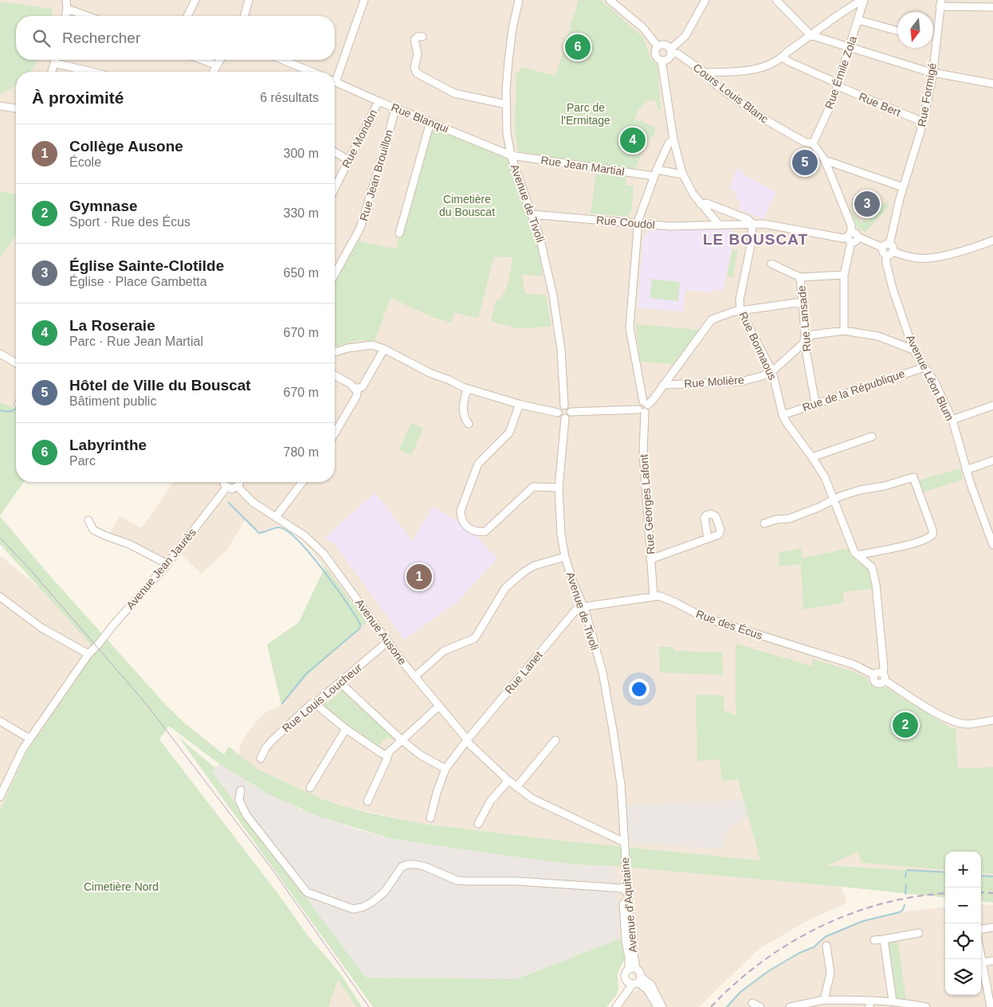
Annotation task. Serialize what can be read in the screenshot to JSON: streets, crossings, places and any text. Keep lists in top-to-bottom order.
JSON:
{
  "streets": {
    "street": [
      "Rue Émile Zola",
      "Cours Louis Blanc",
      "Rue Formigé",
      "Rue Bert",
      "Rue Blanqui",
      "Rue Mondon",
      "Rue Jean Martial",
      "Rue Jean Brouillon",
      "Avenue de Tivoli",
      "Rue Coudol",
      "Rue Lansade",
      "Rue Bonnaous",
      "Avenue Léon Blum",
      "Rue Molière",
      "Rue de la République",
      "Rue Georges Lafont",
      "Avenue Jean Jaurès",
      "Rue des Écus",
      "Avenue Ausone",
      "Rue Lanet",
      "Rue Louis Loucheur",
      "Avenue d'Aquitaine"
    ]
  },
  "crossings": [
    ["Rue Émile Zola", "Cours Louis Blanc"],
    ["Rue Émile Zola", "Rue Bert"],
    ["Rue Formigé", "Rue Bert"],
    ["Rue Formigé", "Avenue Léon Blum"],
    ["Rue Blanqui", "Rue Mondon"],
    ["Rue Blanqui", "Rue Jean Martial"],
    ["Rue Blanqui", "Rue Jean Brouillon"],
    ["Rue Blanqui", "Avenue de Tivoli"],
    ["Rue Jean Martial", "Avenue de Tivoli"],
    ["Rue Jean Martial", "Rue Georges Lafont"],
    ["Avenue de Tivoli", "Rue Coudol"],
    ["Avenue de Tivoli", "Rue des Écus"],
    ["Avenue de Tivoli", "Avenue Ausone"],
    ["Avenue de Tivoli", "Rue Lanet"],
    ["Avenue de Tivoli", "Avenue d'Aquitaine"],
    ["Rue Coudol", "Rue Bonnaous"],
    ["Rue Coudol", "Rue Georges Lafont"],
    ["Rue Lansade", "Rue Molière"],
    ["Rue Lansade", "Rue de la République"],
    ["Rue Bonnaous", "Rue Molière"],
    ["Rue Bonnaous", "Rue de la République"],
    ["Rue Bonnaous", "Rue des Écus"],
    ["Avenue Léon Blum", "Rue Molière"],
    ["Avenue Léon Blum", "Rue de la République"],
    ["Rue Georges Lafont", "Rue des Écus"],
    ["Rue des Écus", "Rue Lanet"],
    ["Avenue Ausone", "Rue Lanet"],
    ["Avenue Ausone", "Rue Louis Loucheur"],
    ["Avenue Ausone", "Avenue d'Aquitaine"]
  ],
  "districts": ["LE BOUSCAT"],
  "parks": ["Parc de l'Ermitage", "Cimetière du Bouscat", "Cimetière Nord"],
  "north": "bottom",
  "page": {
    "search": "Rechercher",
    "pins": [
      "6",
      "4",
      "5",
      "3",
      "1",
      "2"
    ],
    "heading": ["À proximité", "6 résultats"],
    "list": [
      {
        "mark": "1",
        "name": "Collège Ausone",
        "note": "École",
        "value": "300 m"
      },
      {
        "mark": "2",
        "name": "Gymnase",
        "note": "Sport · Rue des Écus",
        "value": "330 m"
      },
      {
        "mark": "3",
        "name": "Église Sainte-Clotilde",
        "note": "Église · Place Gambetta",
        "value": "650 m"
      },
      {
        "mark": "4",
        "name": "La Roseraie",
        "note": "Parc · Rue Jean Martial",
        "value": "670 m"
      },
      {
        "mark": "5",
        "name": "Hôtel de Ville du Bouscat",
        "note": "Bâtiment public",
        "value": "670 m"
      },
      {
        "mark": "6",
        "name": "Labyrinthe",
        "note": "Parc",
        "value": "780 m"
      }
    ],
    "map_buttons": ["+", "−"]
  }
}
